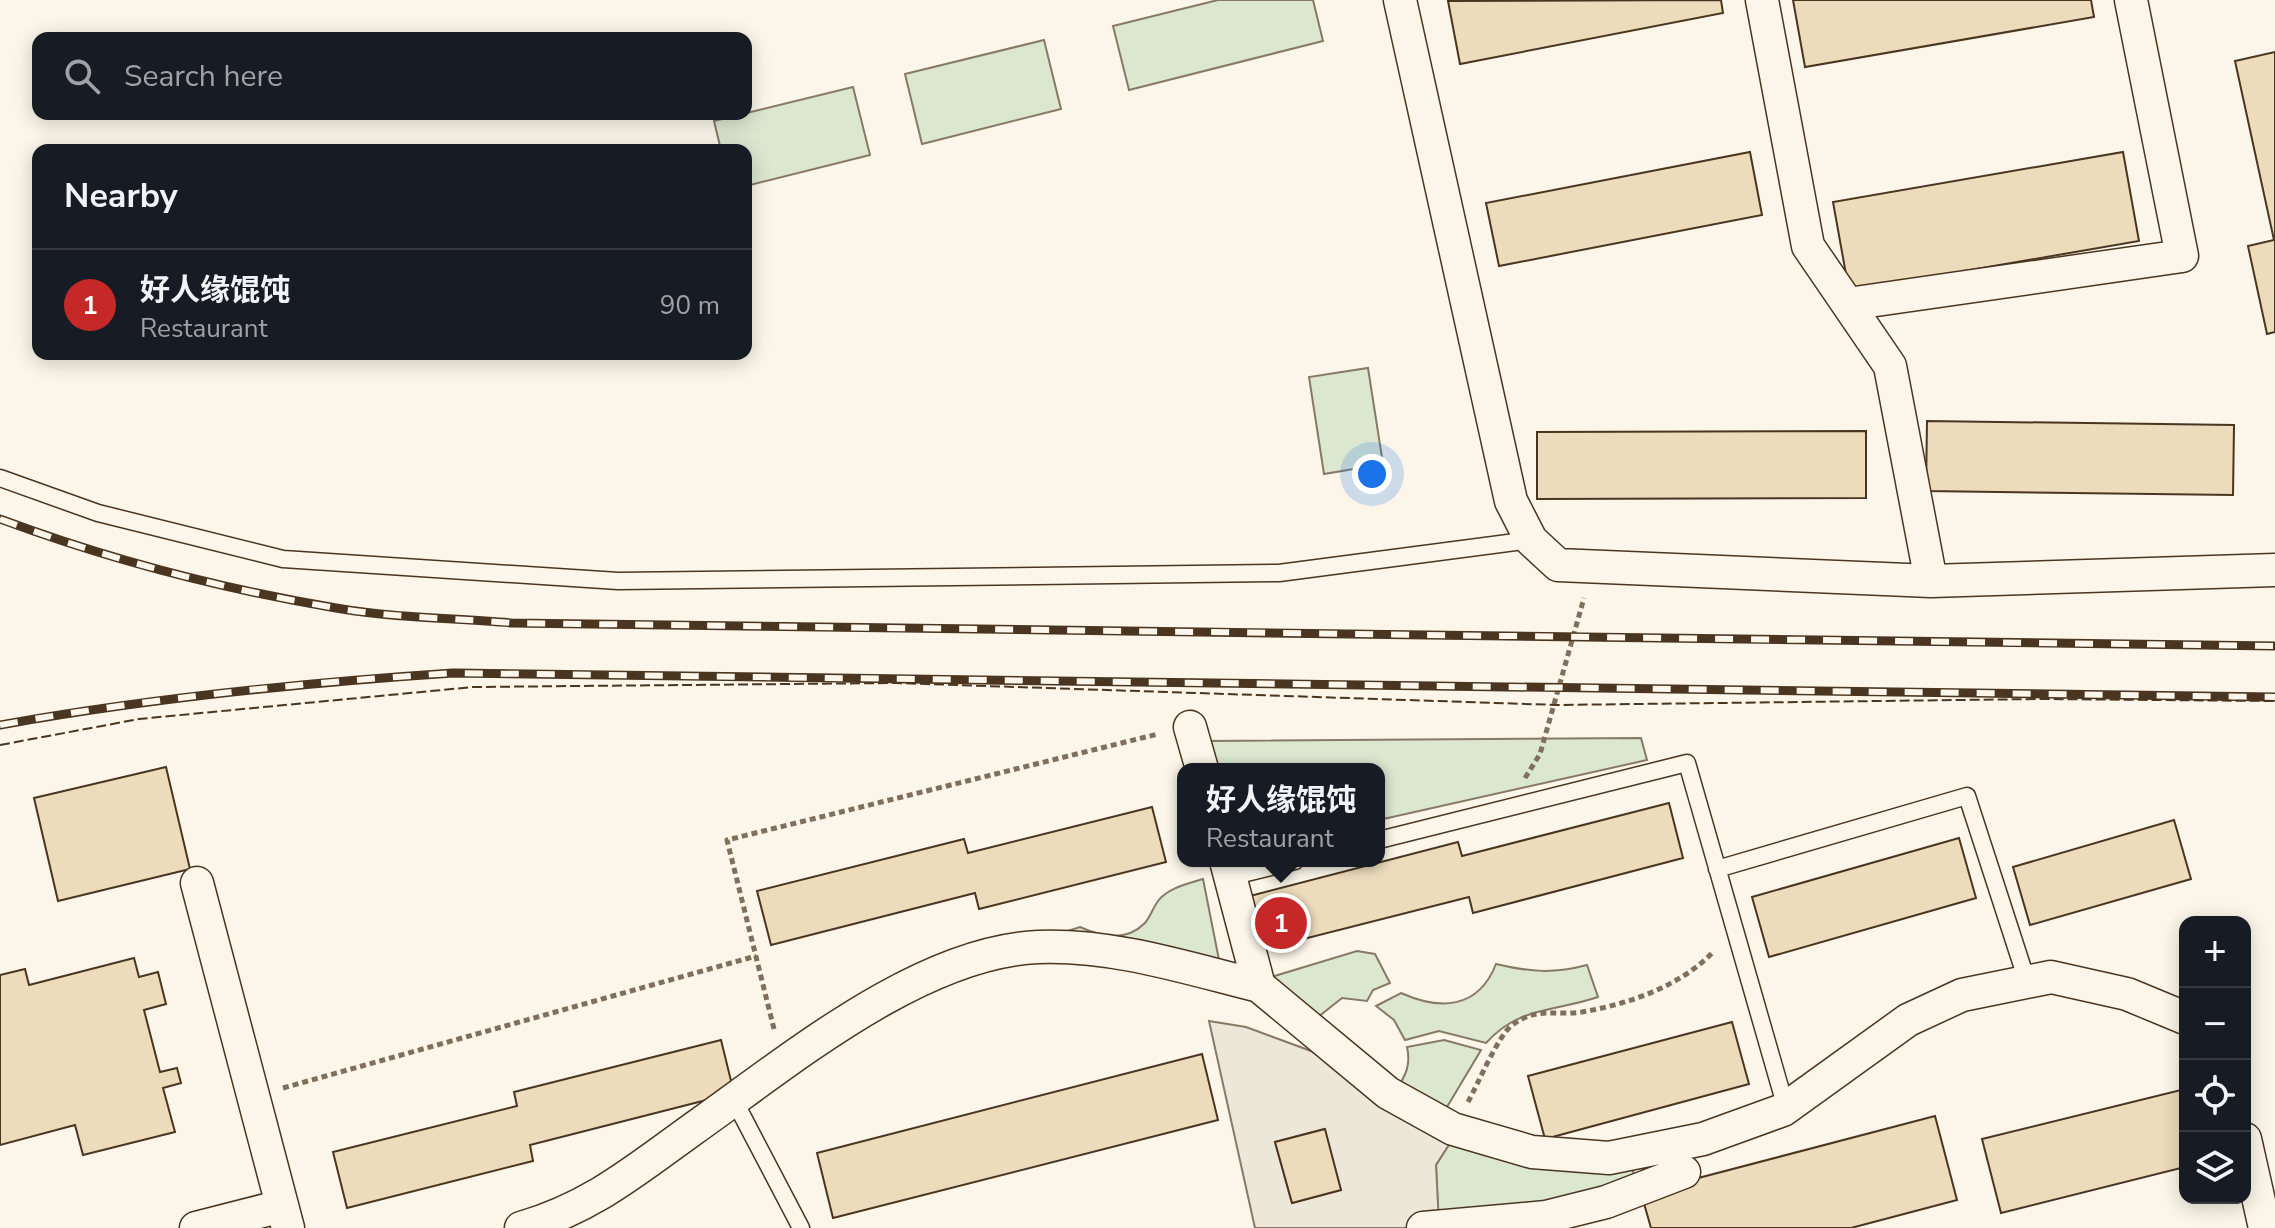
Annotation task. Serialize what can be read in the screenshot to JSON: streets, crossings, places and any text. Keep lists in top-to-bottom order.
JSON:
{
  "page": {
    "search": "Search here",
    "heading": "Nearby",
    "list": [
      {
        "mark": "1",
        "name": "好人缘馄饨",
        "note": "Restaurant",
        "value": "90 m"
      }
    ],
    "popup": ["好人缘馄饨", "Restaurant"],
    "pins": "1",
    "map_buttons": ["+", "−"]
  }
}
